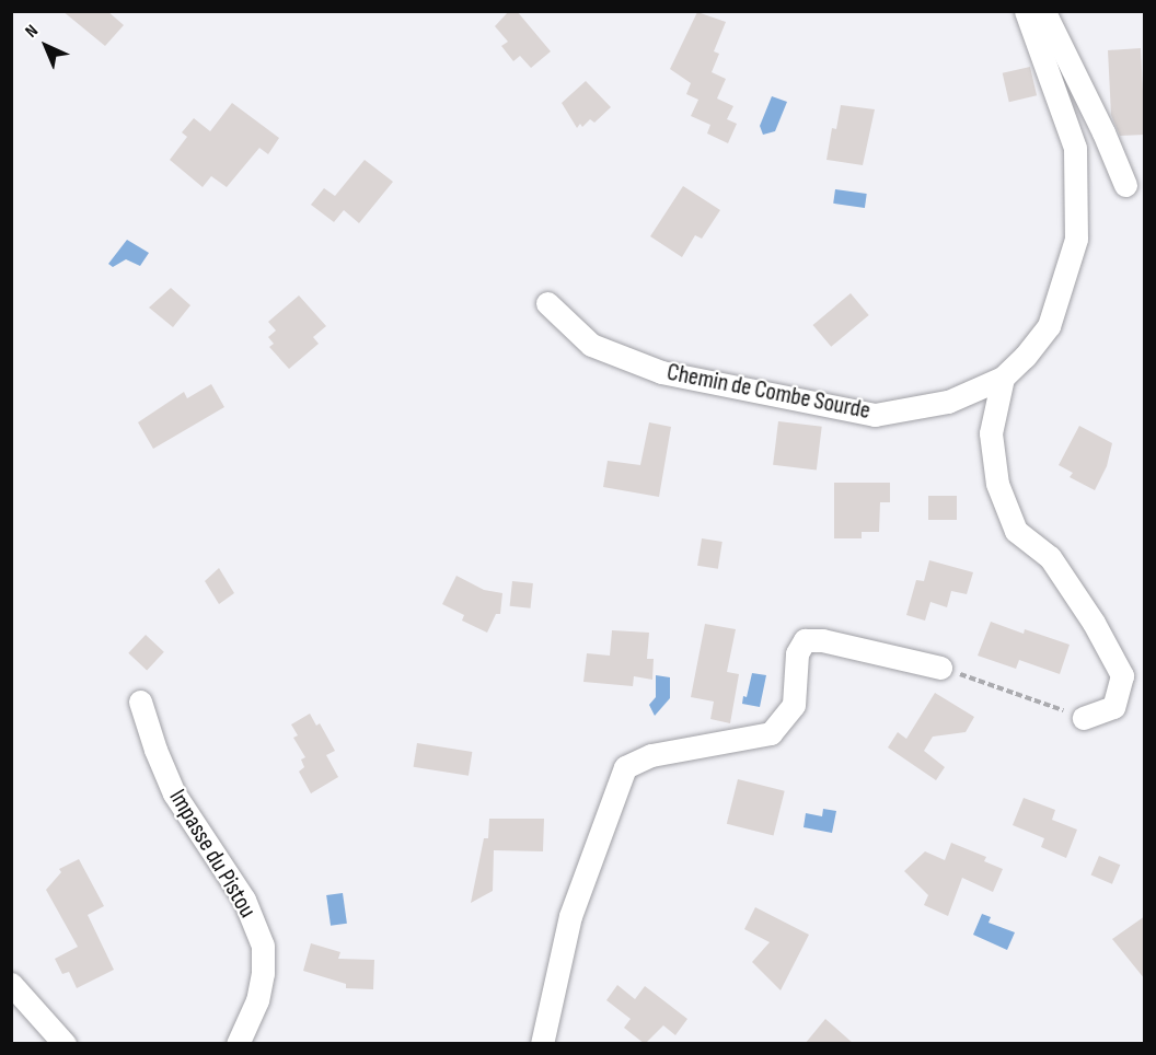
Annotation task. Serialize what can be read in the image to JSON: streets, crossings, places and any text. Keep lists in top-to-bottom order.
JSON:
{
  "streets": {
    "street": ["Chemin de Combe Sourde", "Impasse du Pistou"]
  },
  "north": "top left"
}
